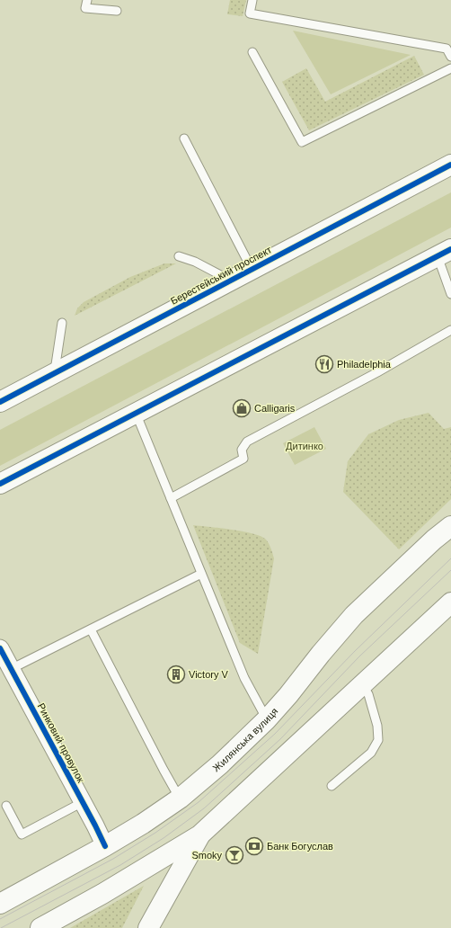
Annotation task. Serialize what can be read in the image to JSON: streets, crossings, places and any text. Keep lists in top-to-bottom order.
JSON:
{
  "streets": {
    "main road": ["Берестейський проспект", "Жилянська вулиця"],
    "street": ["Ринковий провулок"]
  },
  "crossings": [
    ["Жилянська вулиця", "Ринковий провулок"]
  ],
  "parks": ["Дитинко"],
  "places": {
    "restaurant": ["Philadelphia"],
    "shop": ["Calligaris"],
    "building": ["Victory V"],
    "bank": ["Банк Богуслав"],
    "bar": ["Smoky"]
  }
}
